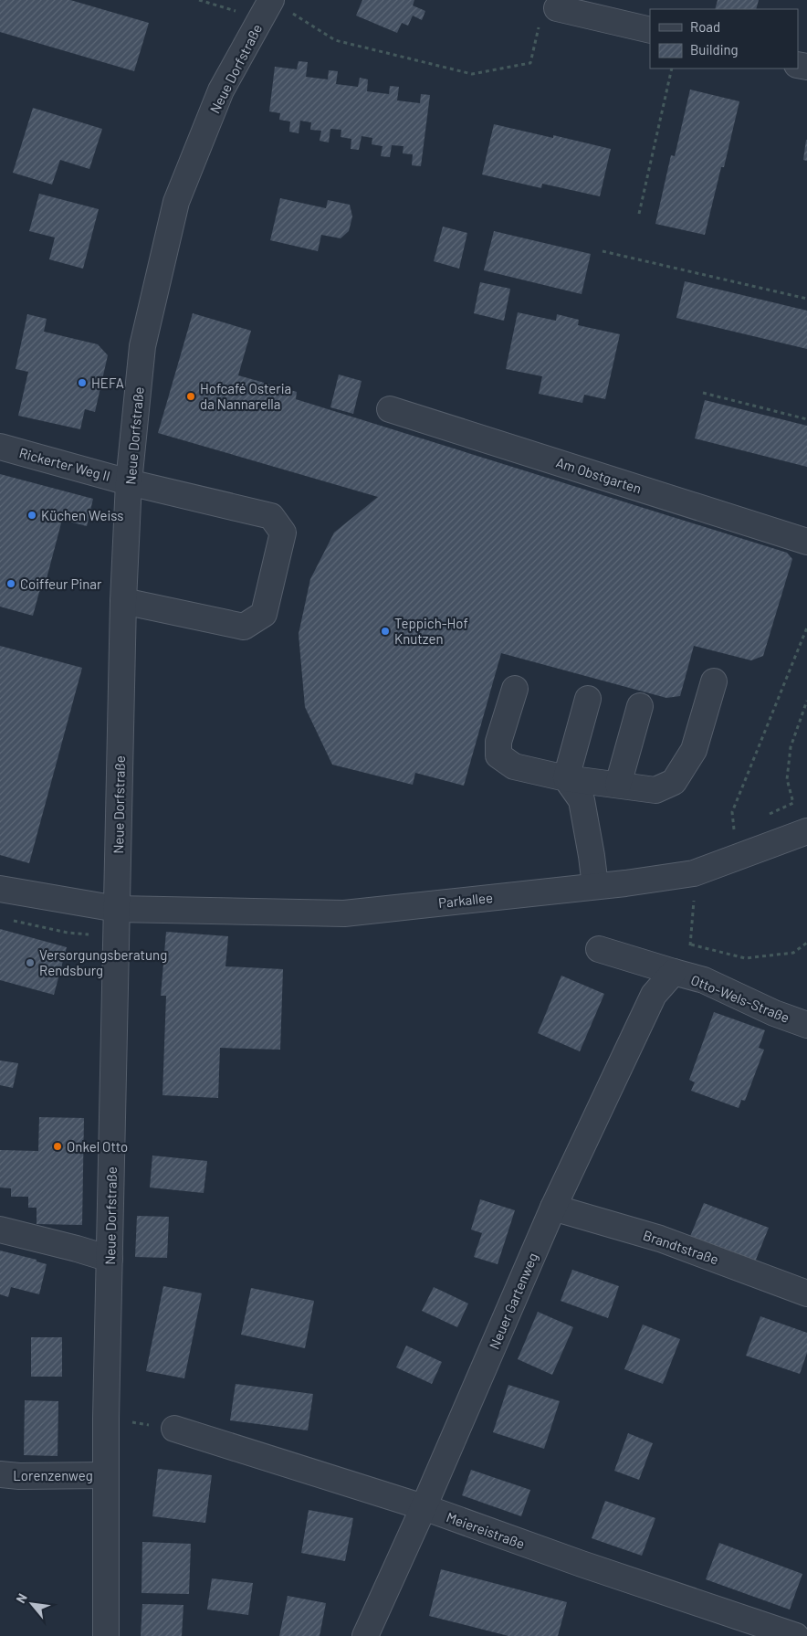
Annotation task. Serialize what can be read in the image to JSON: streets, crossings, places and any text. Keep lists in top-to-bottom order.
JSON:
{
  "streets": {
    "street": [
      "Neue Dorfstraße",
      "Rickerter Weg II",
      "Am Obstgarten",
      "Parkallee",
      "Otto-Wels-Straße",
      "Brandtstraße",
      "Neuer Gartenweg",
      "Lorenzenweg",
      "Meiereistraße"
    ]
  },
  "crossings": [
    ["Neue Dorfstraße", "Rickerter Weg II"],
    ["Neue Dorfstraße", "Parkallee"],
    ["Neue Dorfstraße", "Lorenzenweg"],
    ["Otto-Wels-Straße", "Neuer Gartenweg"],
    ["Brandtstraße", "Neuer Gartenweg"],
    ["Neuer Gartenweg", "Meiereistraße"]
  ],
  "places": [
    "HEFA",
    "Hofcafé Osteria da Nannarella",
    "Küchen Weiss",
    "Coiffeur Pinar",
    "Teppich-Hof Knutzen",
    "Versorgungsberatung Rendsburg",
    "Onkel Otto"
  ],
  "legend": ["Road", "Building"],
  "north": "top left"
}
